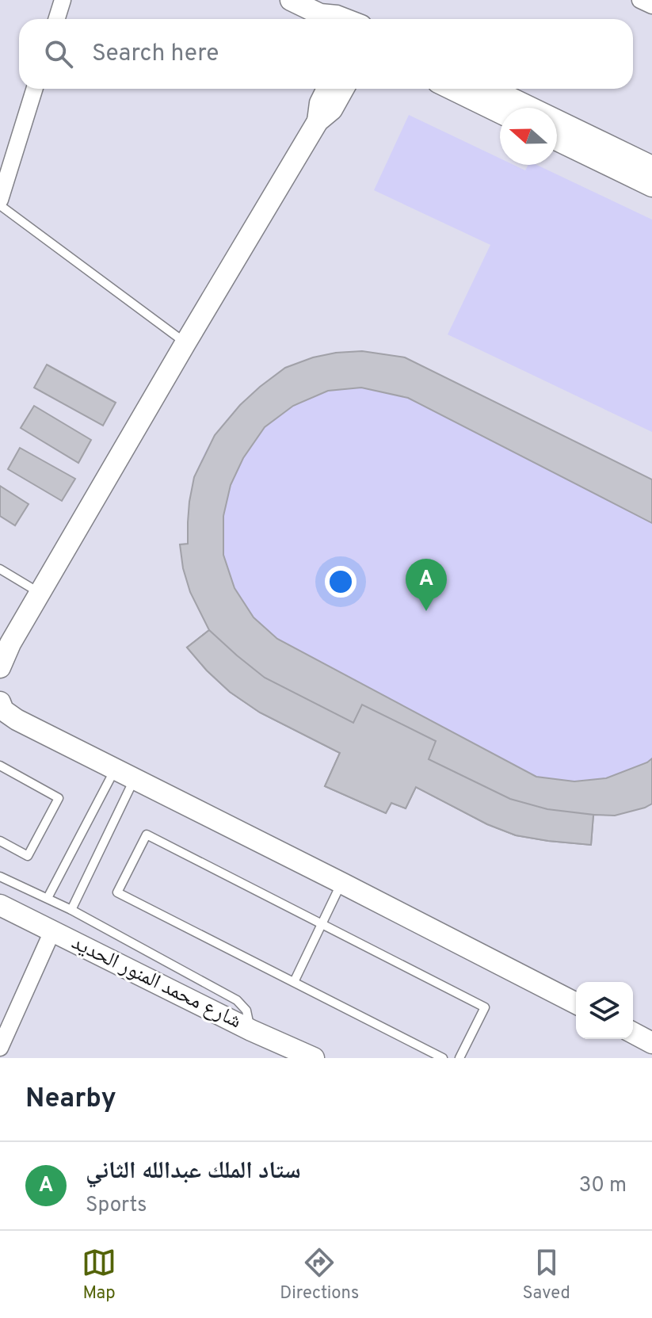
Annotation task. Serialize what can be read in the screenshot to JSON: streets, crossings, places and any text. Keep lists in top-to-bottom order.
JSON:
{
  "streets": {
    "street": ["شارع محمد المنور الحديد"]
  },
  "north": "left",
  "page": {
    "search": "Search here",
    "pins": "A",
    "heading": "Nearby",
    "list": [
      {
        "mark": "A",
        "name": "ستاد الملك عبدالله الثاني",
        "note": "Sports",
        "value": "30 m"
      }
    ],
    "nav": ["Map", "Directions", "Saved"]
  }
}
